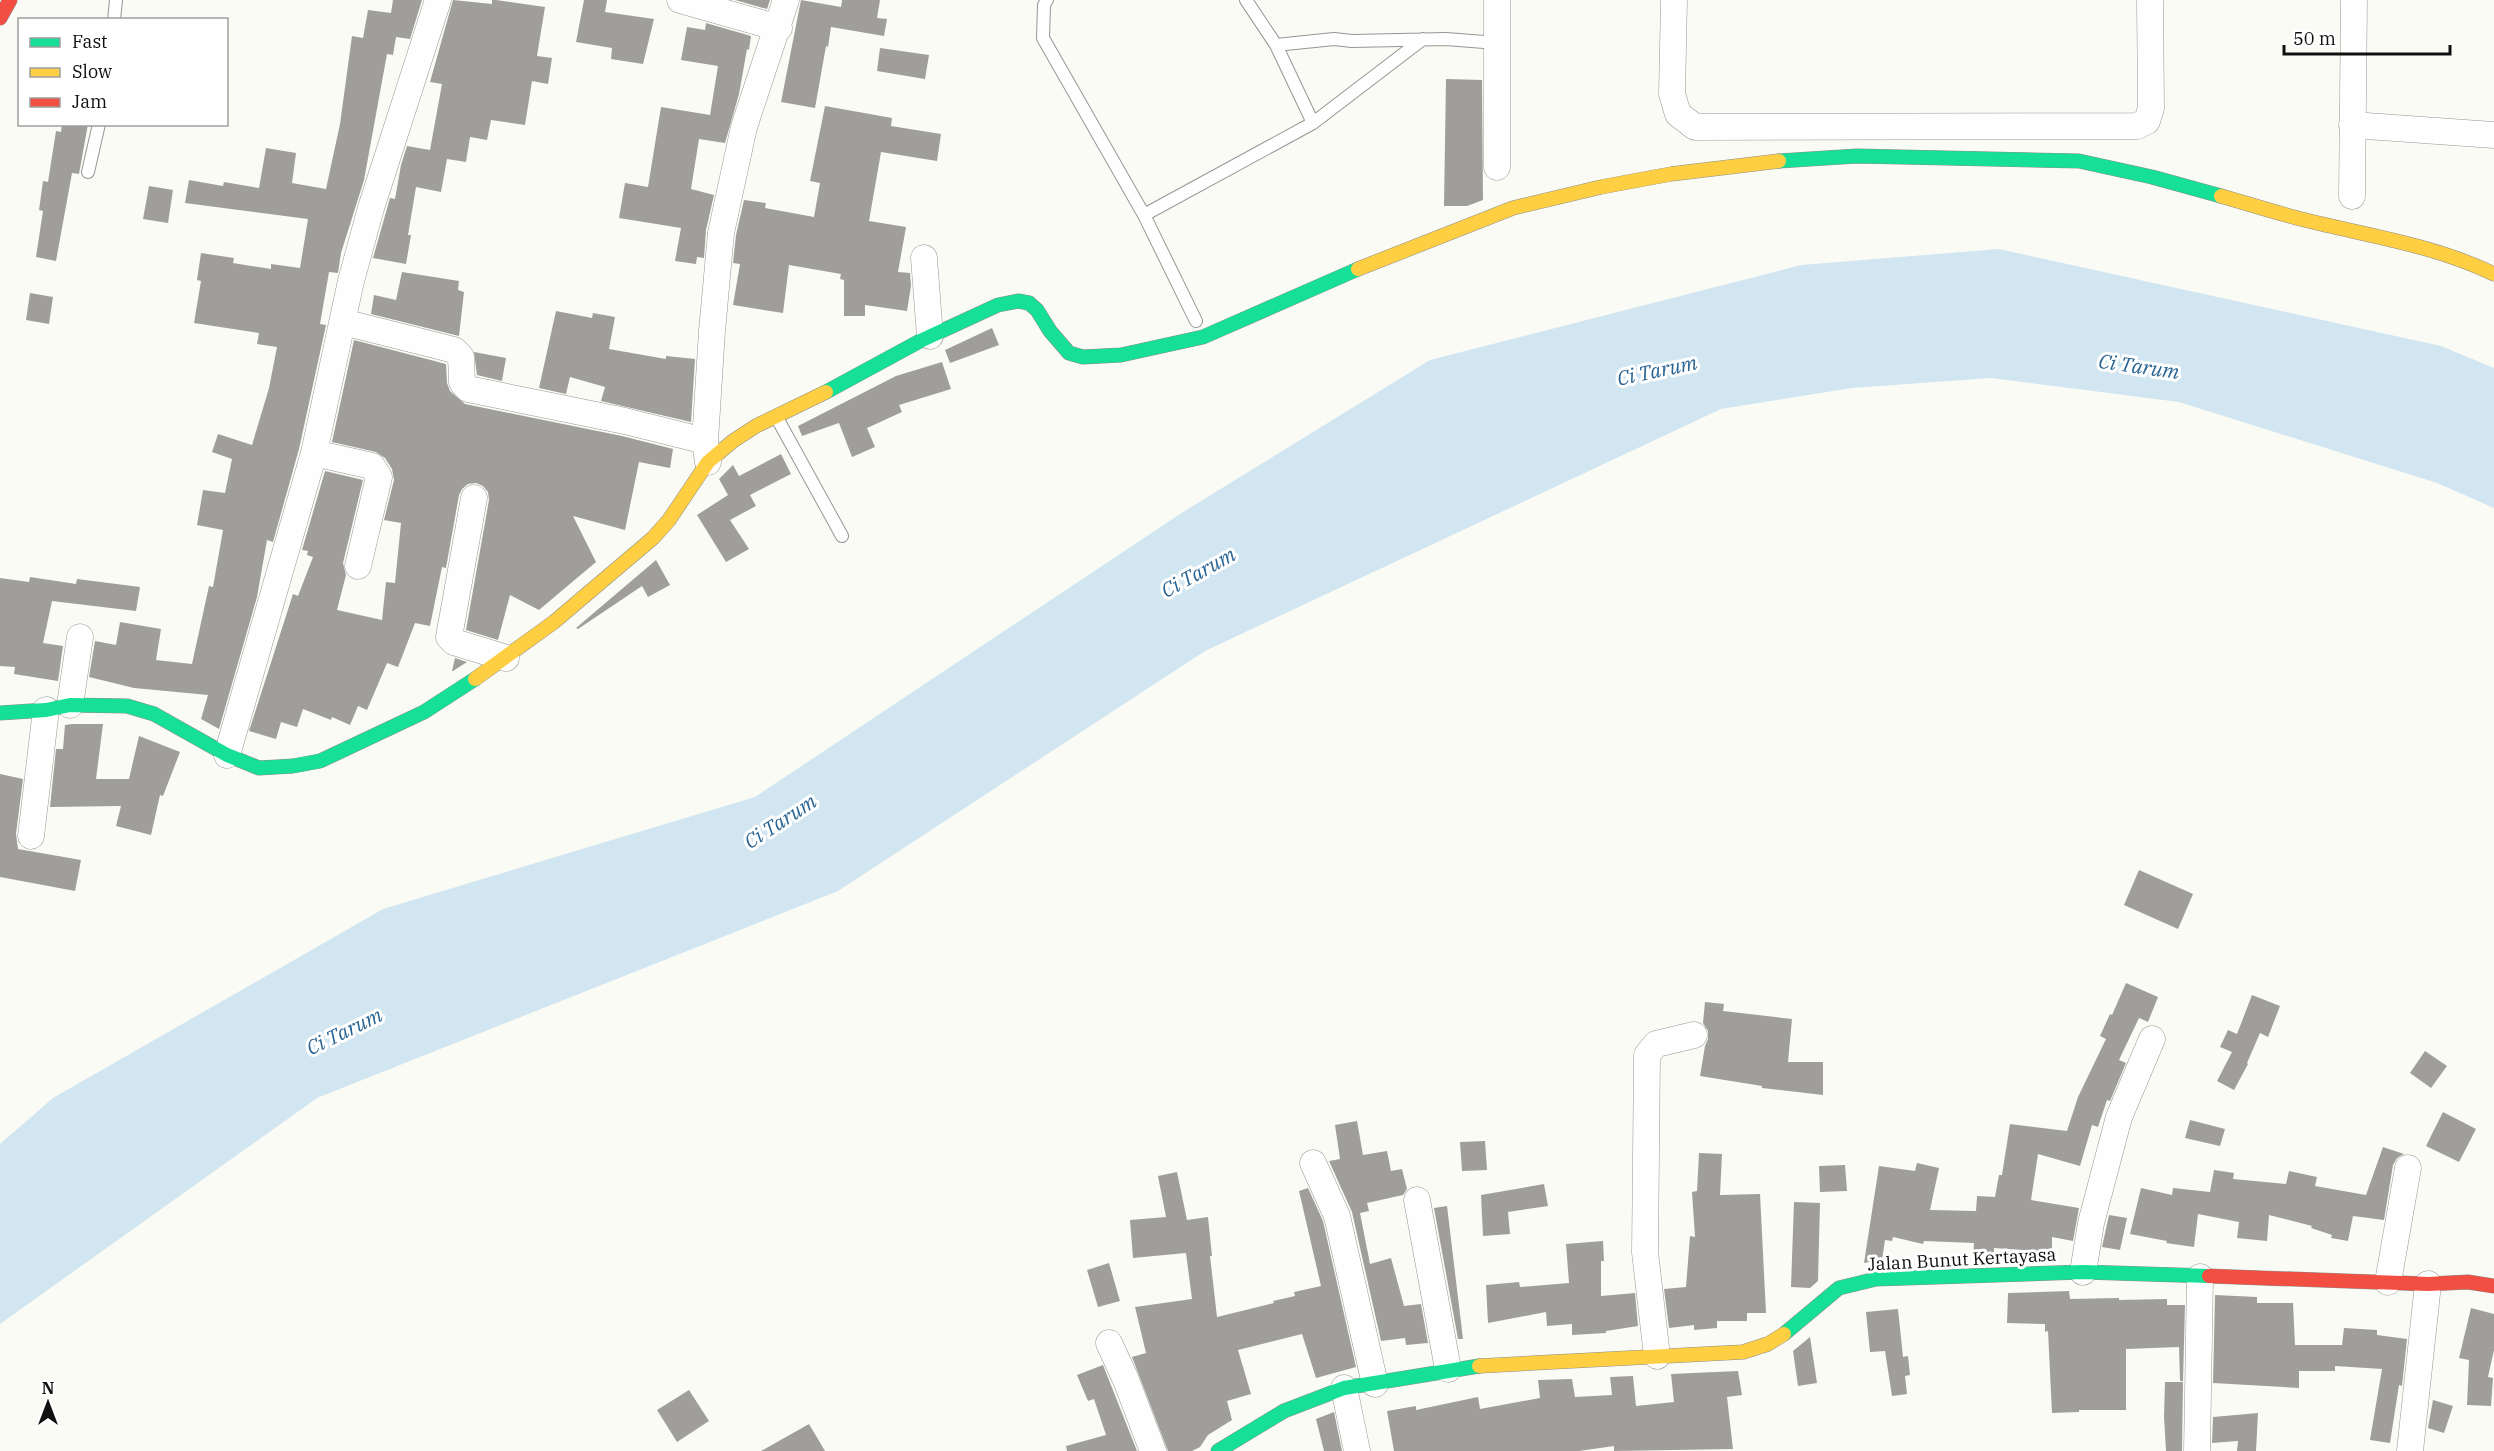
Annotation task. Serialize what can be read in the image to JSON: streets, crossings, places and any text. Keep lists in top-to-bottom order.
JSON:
{
  "streets": {
    "street": ["Jalan Bunut Kertayasa"]
  },
  "water": ["Ci Tarum"],
  "legend": ["Fast", "Slow", "Jam"],
  "scale_bar": "50 m",
  "north": "top"
}
